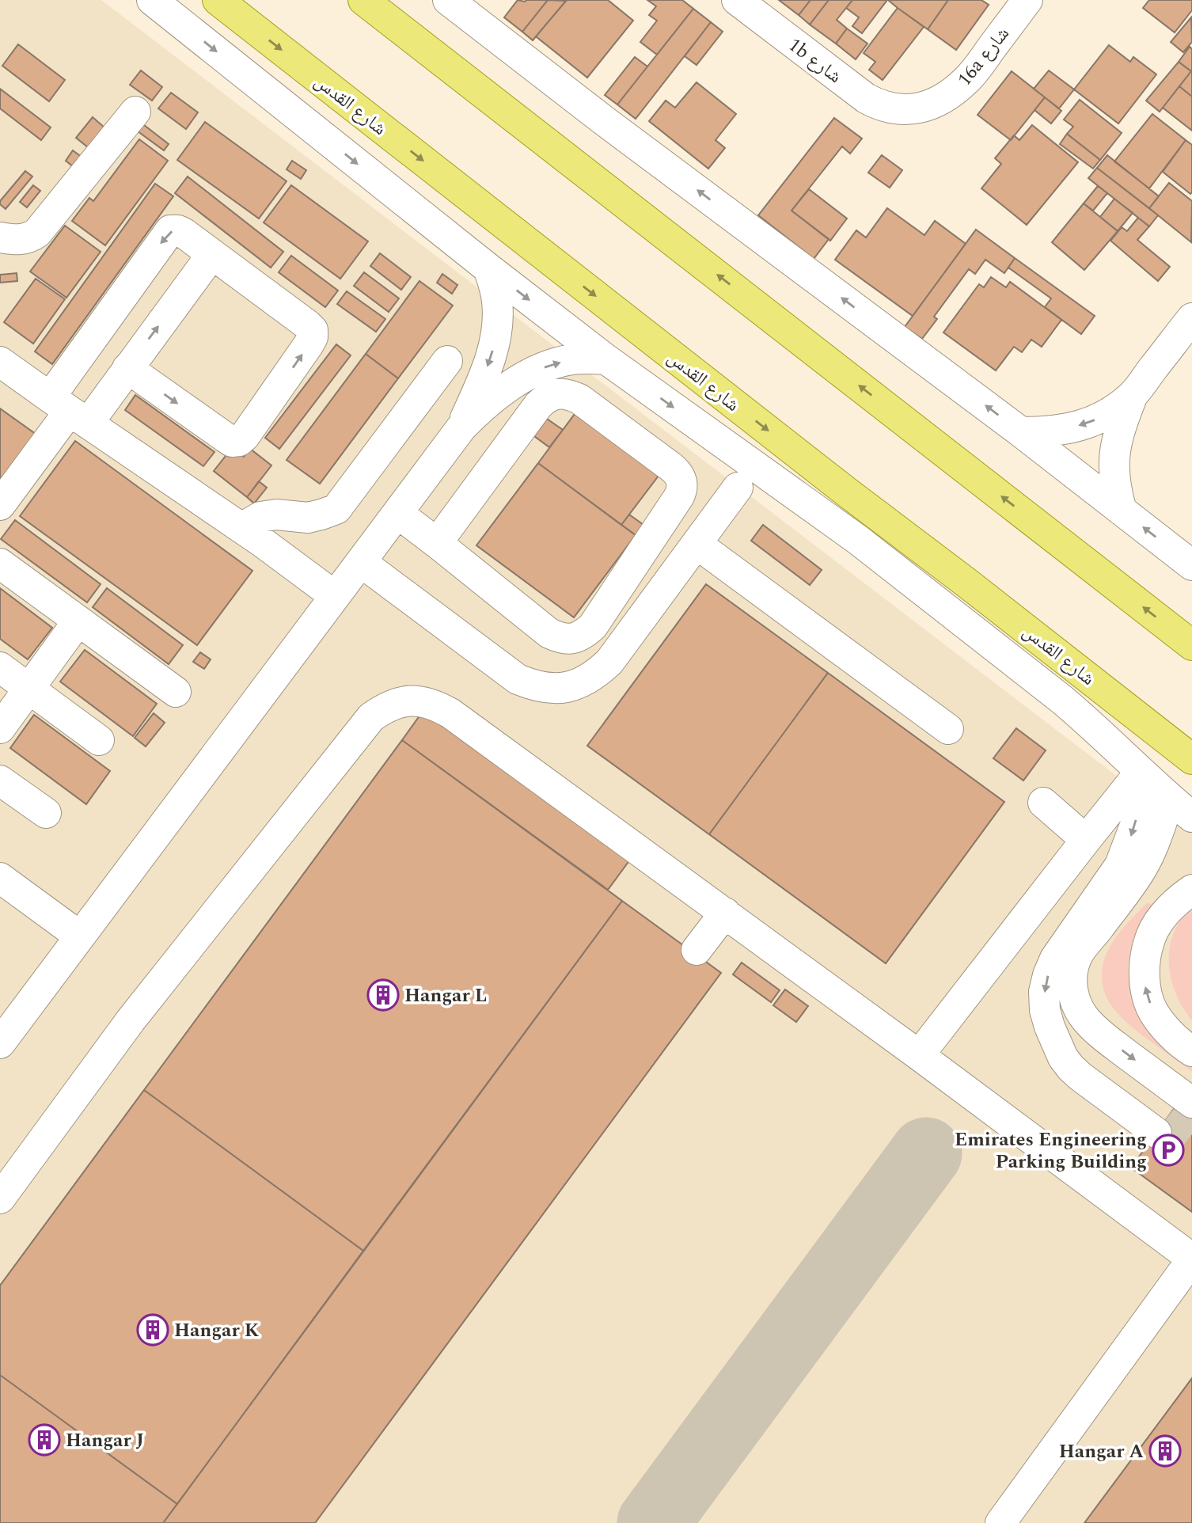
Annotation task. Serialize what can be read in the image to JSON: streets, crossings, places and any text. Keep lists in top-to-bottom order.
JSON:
{
  "streets": {
    "main road": ["شارع القدس"],
    "street": ["16a شارع", "1b شارع"]
  },
  "crossings": [
    ["16a شارع", "1b شارع"]
  ],
  "places": {
    "building": [
      "Hangar L",
      "Hangar K",
      "Hangar J",
      "Hangar A"
    ],
    "parking": ["Emirates Engineering Parking Building"]
  }
}
